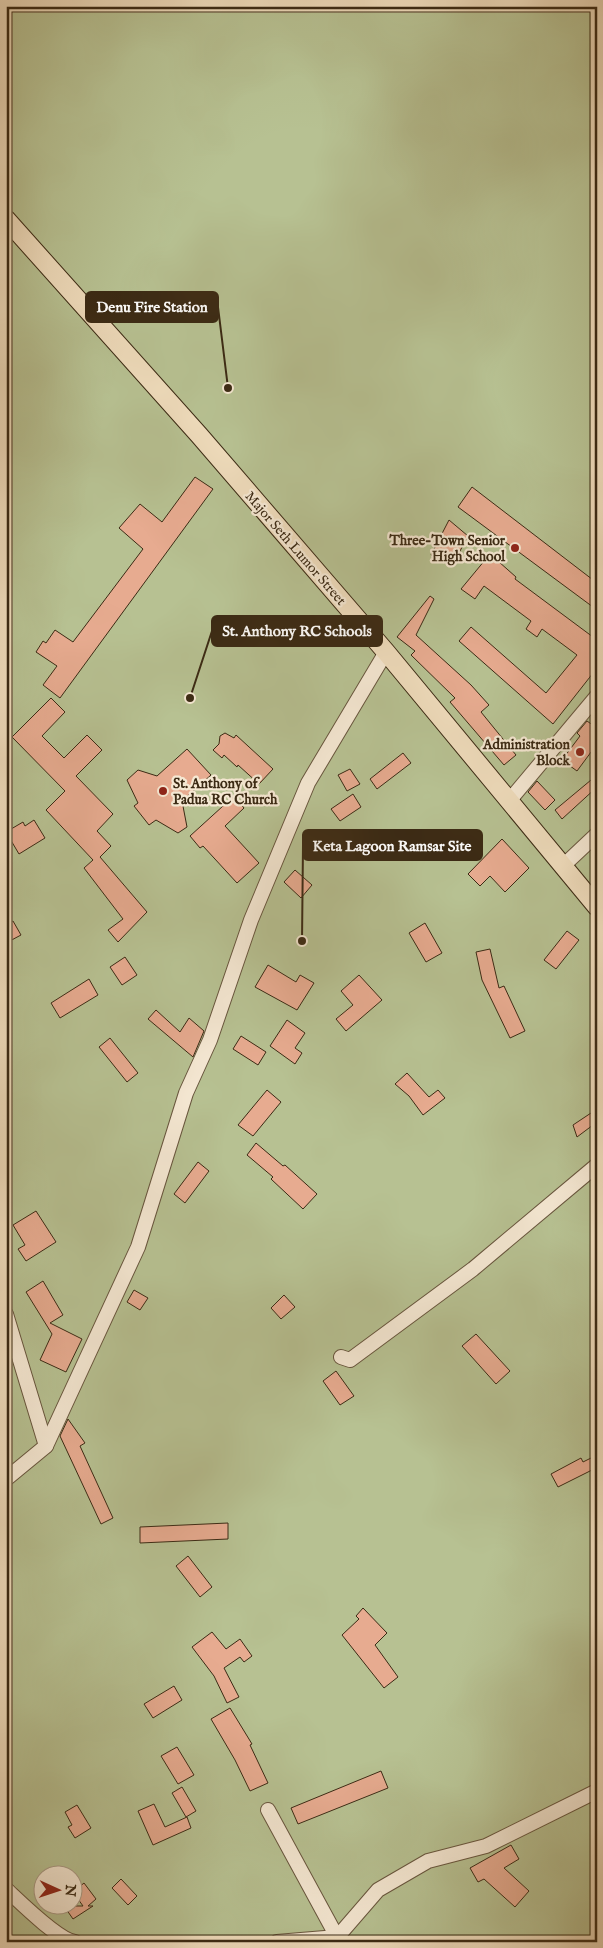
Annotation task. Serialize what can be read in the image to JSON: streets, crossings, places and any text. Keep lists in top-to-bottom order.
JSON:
{
  "streets": {
    "main road": ["Major Seth Lumor Street"]
  },
  "places": [
    "Denu Fire Station",
    "Three-Town Senior High School",
    "St. Anthony RC Schools",
    "Administration Block",
    "St. Anthony of Padua RC Church",
    "Keta Lagoon Ramsar Site"
  ],
  "north": "right"
}
